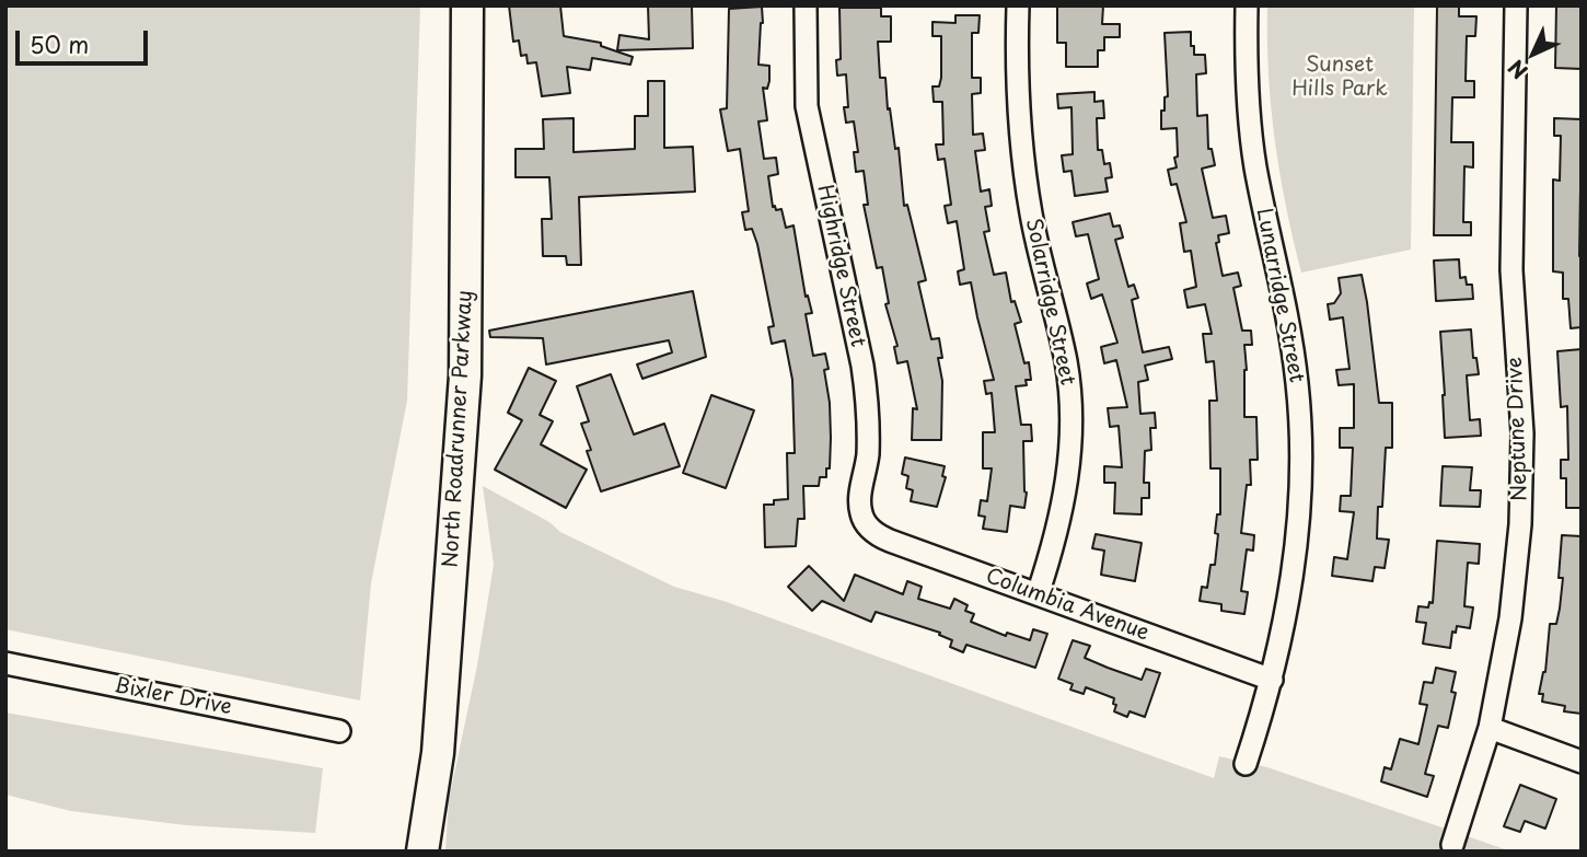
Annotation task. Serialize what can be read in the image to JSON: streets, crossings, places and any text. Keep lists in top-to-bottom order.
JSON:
{
  "streets": {
    "street": [
      "Highridge Street",
      "Lunarridge Street",
      "Solarridge Street",
      "North Roadrunner Parkway",
      "Neptune Drive",
      "Columbia Avenue",
      "Bixler Drive"
    ]
  },
  "crossings": [
    ["Highridge Street", "Columbia Avenue"],
    ["Lunarridge Street", "Columbia Avenue"],
    ["Solarridge Street", "Columbia Avenue"]
  ],
  "parks": ["Sunset Hills Park"],
  "scale_bar": "50 m",
  "north": "bottom left"
}
